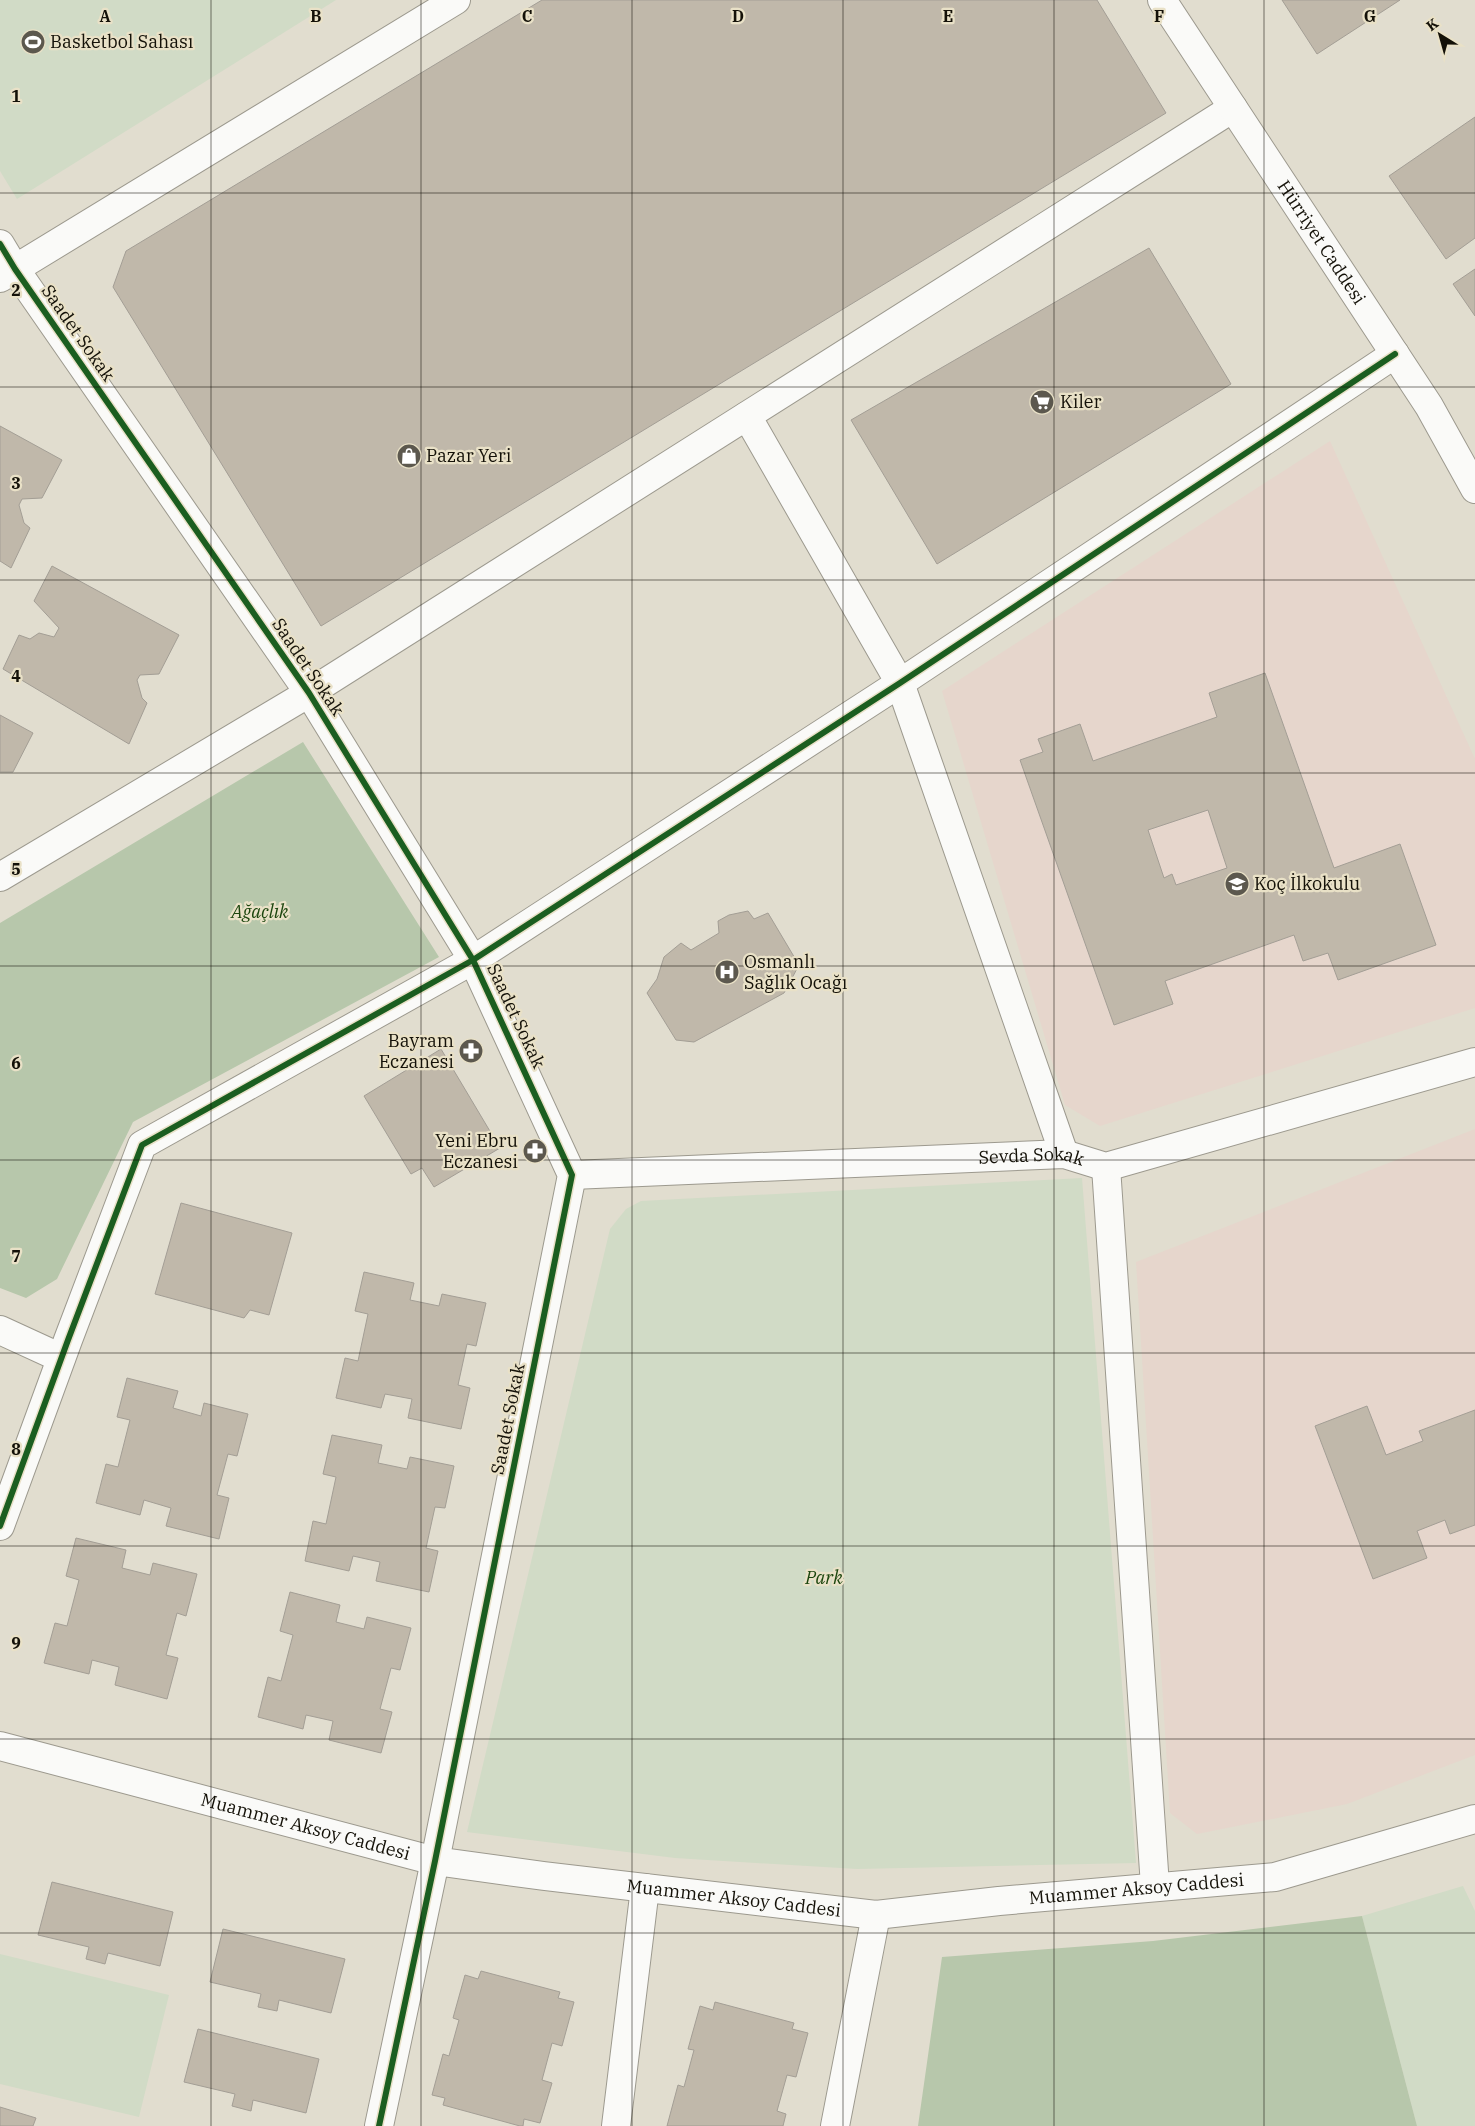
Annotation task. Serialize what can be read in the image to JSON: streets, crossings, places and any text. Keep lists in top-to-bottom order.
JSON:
{
  "streets": {
    "street": [
      "Hürriyet Caddesi",
      "Saadet Sokak",
      "Sevda Sokak",
      "Muammer Aksoy Caddesi"
    ]
  },
  "crossings": [
    ["Saadet Sokak", "Sevda Sokak"],
    ["Saadet Sokak", "Muammer Aksoy Caddesi"]
  ],
  "parks": ["Ağaçlık", "Park"],
  "places": {
    "sports": ["Basketbol Sahası"],
    "supermarket": ["Kiler"],
    "shop": ["Pazar Yeri"],
    "school or university": ["Koç İlkokulu"],
    "hospital": ["Osmanlı Sağlık Ocağı"],
    "pharmacy": ["Bayram Eczanesi", "Yeni Ebru Eczanesi"]
  },
  "north": "top left",
  "grid": {
    "columns": [
      "A",
      "B",
      "C",
      "D",
      "E",
      "F",
      "G"
    ],
    "rows": [
      "1",
      "2",
      "3",
      "4",
      "5",
      "6",
      "7",
      "8",
      "9"
    ]
  }
}
